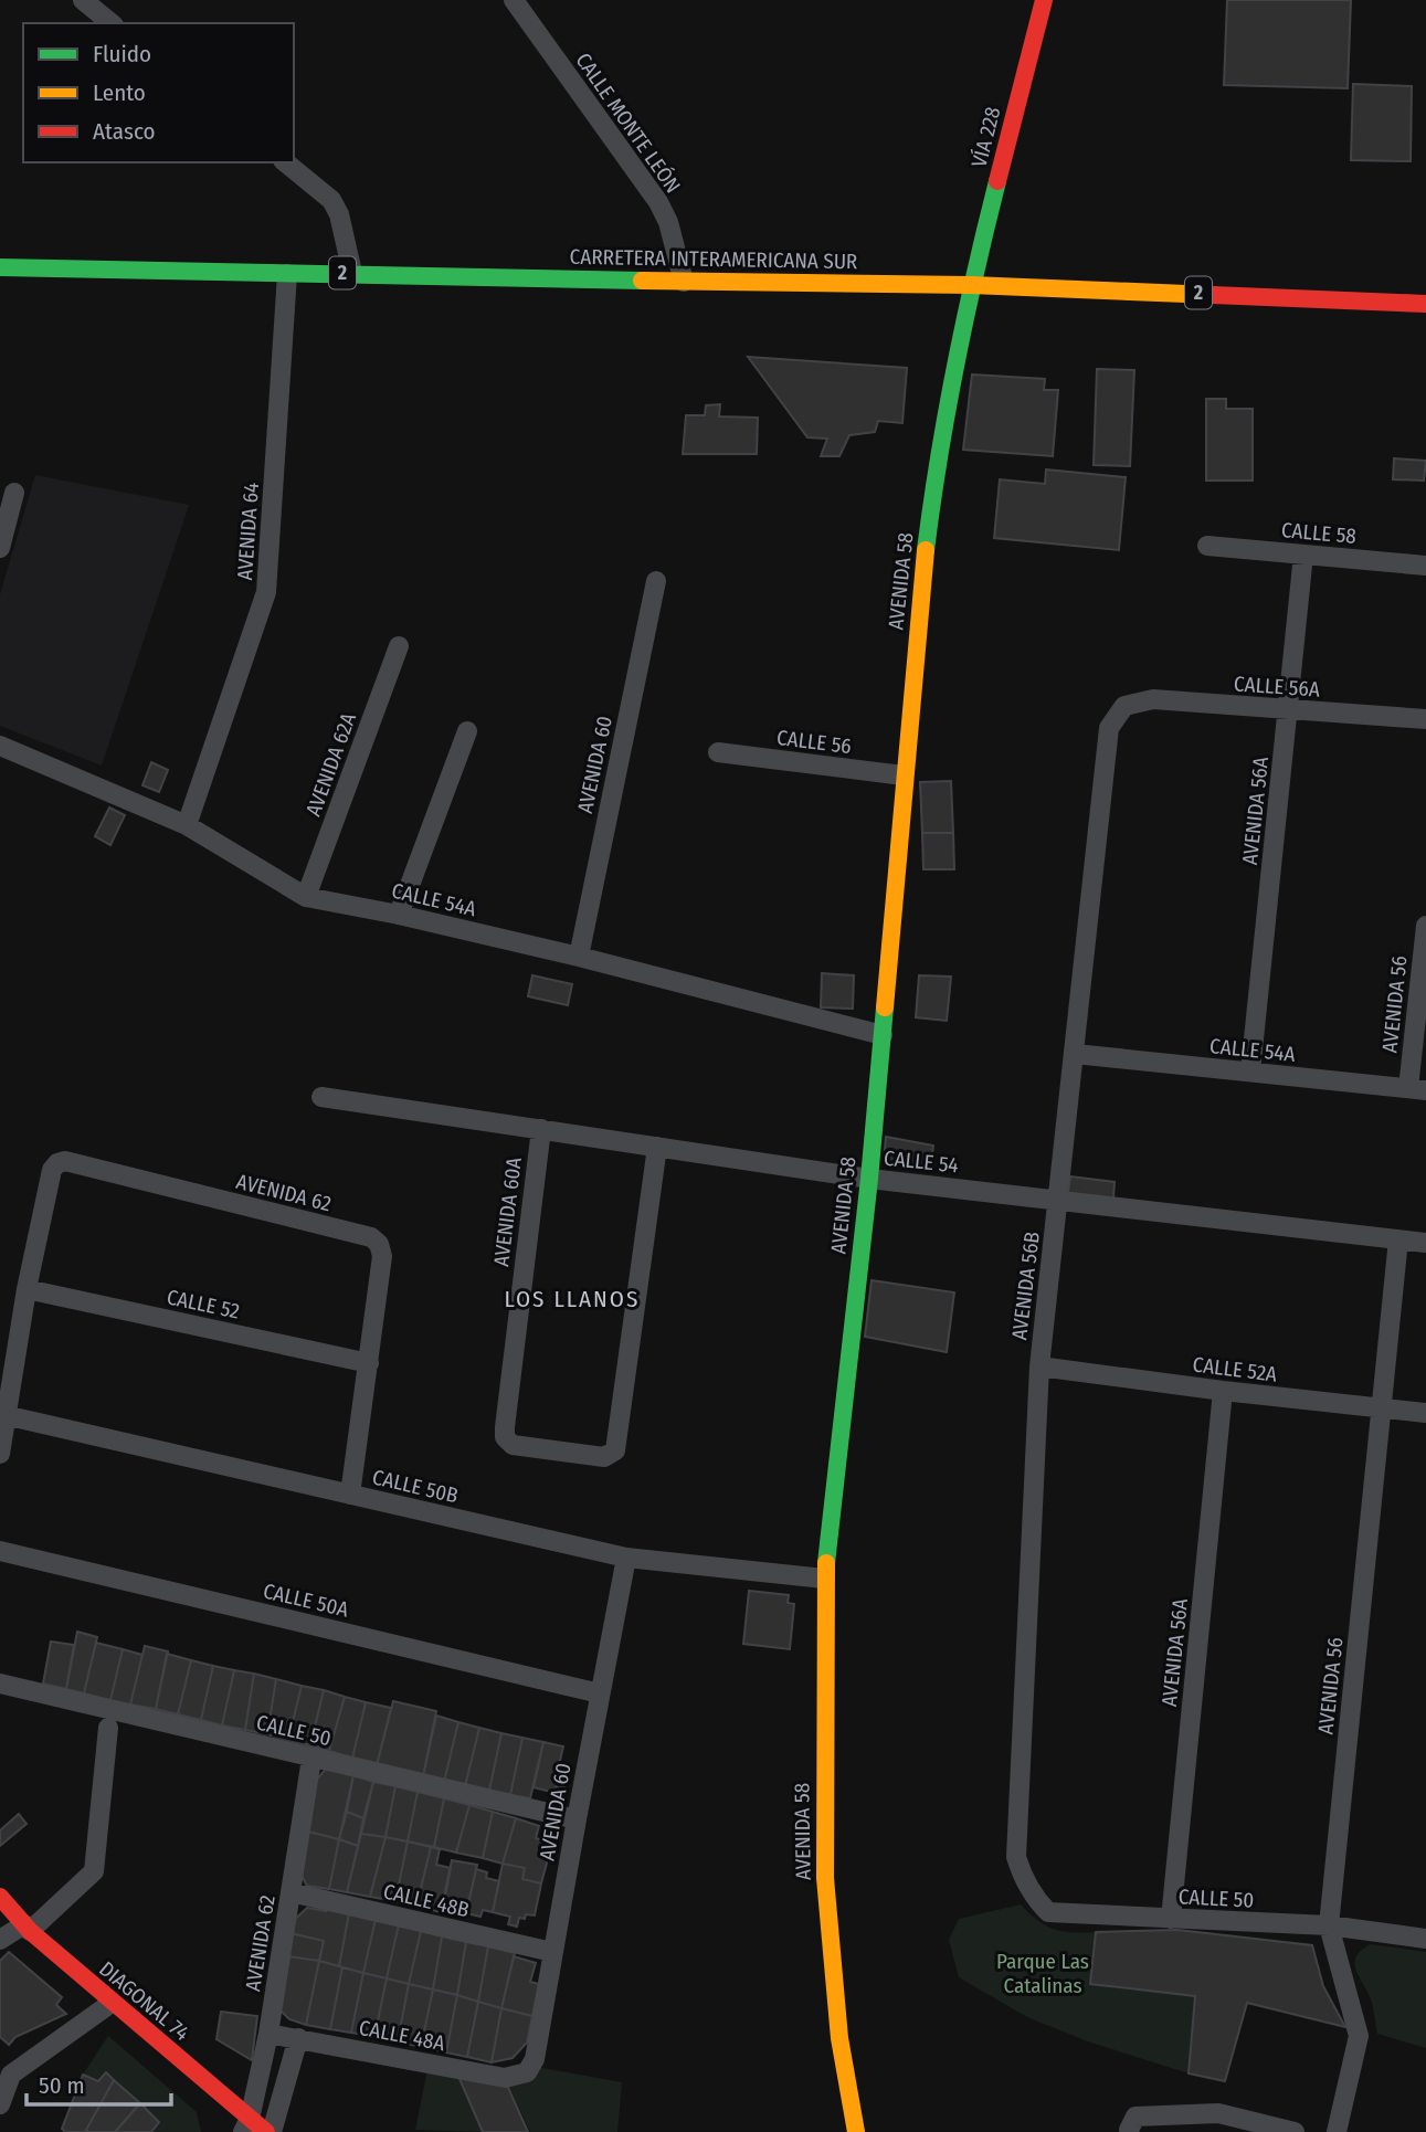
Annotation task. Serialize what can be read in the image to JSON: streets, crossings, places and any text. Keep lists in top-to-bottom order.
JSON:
{
  "streets": {
    "main road": [
      "VÍA 228",
      "CARRETERA INTERAMERICANA SUR",
      "2",
      "AVENIDA 58",
      "DIAGONAL 74"
    ],
    "street": [
      "CALLE MONTE LEÓN",
      "AVENIDA 64",
      "CALLE 58",
      "CALLE 56A",
      "CALLE 56",
      "AVENIDA 62A",
      "AVENIDA 60",
      "AVENIDA 56A",
      "CALLE 54A",
      "AVENIDA 56",
      "CALLE 54",
      "AVENIDA 62",
      "AVENIDA 60A",
      "AVENIDA 56B",
      "CALLE 52",
      "CALLE 52A",
      "CALLE 50B",
      "CALLE 50A",
      "CALLE 50",
      "CALLE 48B",
      "CALLE 48A"
    ]
  },
  "crossings": [
    ["CALLE MONTE LEÓN", "CARRETERA INTERAMERICANA SUR"],
    ["VÍA 228", "CARRETERA INTERAMERICANA SUR"],
    ["VÍA 228", "AVENIDA 58"],
    ["CARRETERA INTERAMERICANA SUR", "AVENIDA 64"],
    ["CARRETERA INTERAMERICANA SUR", "AVENIDA 58"],
    ["AVENIDA 64", "CALLE 54A"],
    ["CALLE 58", "AVENIDA 56A"],
    ["AVENIDA 58", "CALLE 56"],
    ["AVENIDA 58", "CALLE 54A"],
    ["AVENIDA 58", "CALLE 54"],
    ["AVENIDA 58", "CALLE 50B"],
    ["CALLE 56A", "AVENIDA 56A"],
    ["CALLE 56A", "AVENIDA 56B"],
    ["AVENIDA 62A", "CALLE 54A"],
    ["AVENIDA 60", "CALLE 54A"],
    ["AVENIDA 60", "CALLE 50B"],
    ["AVENIDA 60", "CALLE 50A"],
    ["AVENIDA 60", "CALLE 50"],
    ["AVENIDA 60", "CALLE 48B"],
    ["AVENIDA 60", "CALLE 48A"],
    ["AVENIDA 56A", "CALLE 54A"],
    ["AVENIDA 56A", "CALLE 52A"],
    ["AVENIDA 56A", "CALLE 50"],
    ["CALLE 54A", "AVENIDA 56"],
    ["CALLE 54A", "AVENIDA 56B"],
    ["AVENIDA 56", "CALLE 54"],
    ["AVENIDA 56", "CALLE 52A"],
    ["AVENIDA 56", "CALLE 50"],
    ["CALLE 54", "AVENIDA 60A"],
    ["CALLE 54", "AVENIDA 56B"],
    ["AVENIDA 62", "CALLE 52"],
    ["AVENIDA 62", "CALLE 50B"],
    ["AVENIDA 62", "CALLE 50"],
    ["AVENIDA 62", "CALLE 48B"],
    ["AVENIDA 62", "DIAGONAL 74"],
    ["AVENIDA 62", "CALLE 48A"],
    ["AVENIDA 56B", "CALLE 52A"],
    ["AVENIDA 56B", "CALLE 50"]
  ],
  "districts": ["LOS LLANOS"],
  "parks": ["Parque Las Catalinas"],
  "legend": ["Fluido", "Lento", "Atasco"],
  "scale_bar": "50 m"
}
